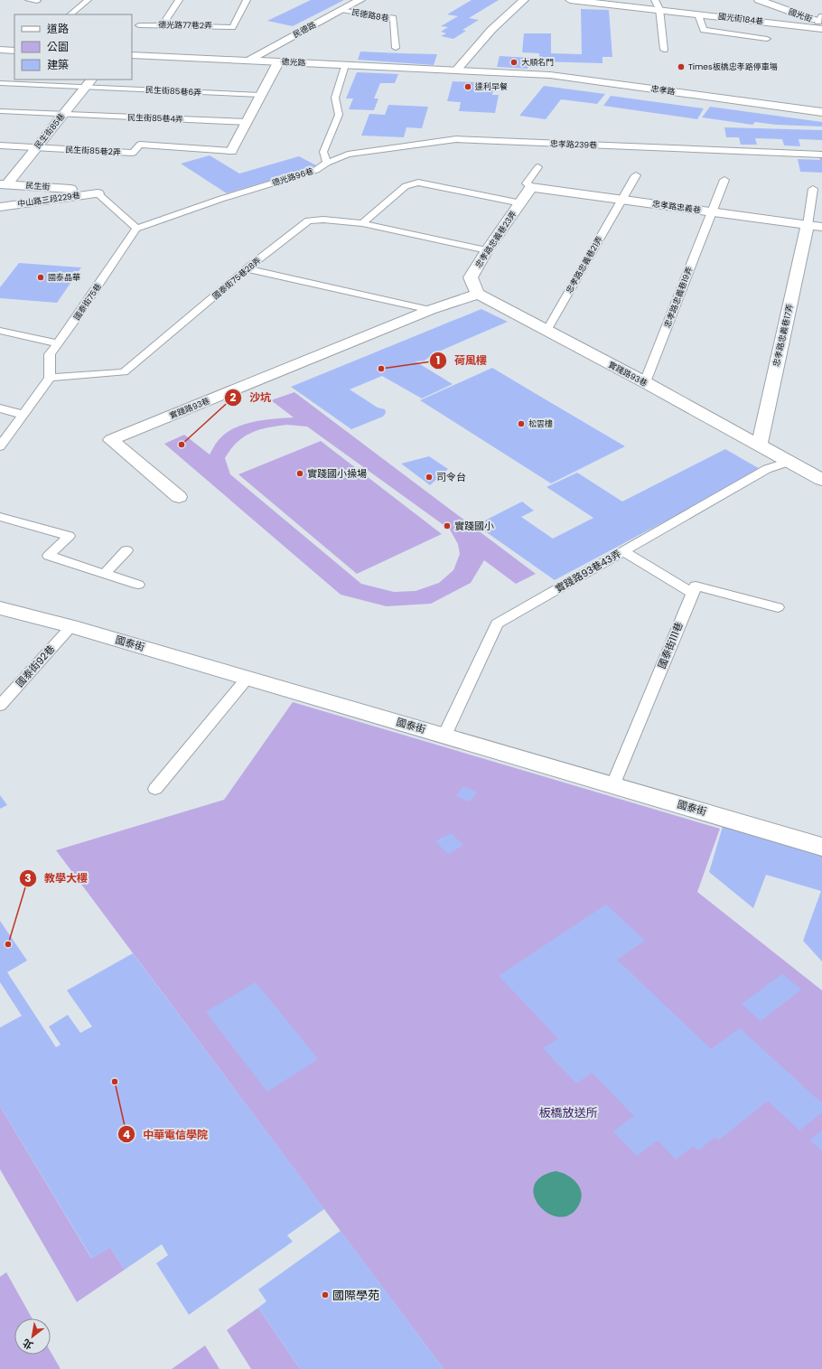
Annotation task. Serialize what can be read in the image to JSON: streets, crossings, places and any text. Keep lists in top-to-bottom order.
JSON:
{
  "streets": {
    "street": [
      "國光街",
      "國光街184巷",
      "民德路",
      "德光路",
      "忠孝路",
      "民生街85巷",
      "民生街",
      "中山路三段229巷",
      "忠孝路忠義巷",
      "忠孝路忠義巷23弄",
      "忠孝路忠義巷17弄",
      "實踐路93巷",
      "國泰街"
    ],
    "lane": [
      "民德路8巷",
      "德光路77巷2弄",
      "民生街85巷6弄",
      "民生街85巷4弄",
      "忠孝路239巷",
      "民生街85巷2弄",
      "德光路96巷",
      "忠孝路忠義巷21弄",
      "國泰街75巷28弄",
      "忠孝路忠義巷19弄",
      "國泰街75巷",
      "實踐路93巷43弄",
      "國泰街111巷",
      "國泰街92巷"
    ]
  },
  "crossings": [
    ["民德路8巷", "民德路"],
    ["國光街", "國光街184巷"],
    ["民德路", "德光路"],
    ["德光路", "忠孝路"],
    ["民生街85巷6弄", "民生街85巷"],
    ["民生街85巷4弄", "民生街85巷"],
    ["民生街85巷", "民生街85巷2弄"],
    ["民生街85巷", "民生街"],
    ["忠孝路239巷", "德光路96巷"],
    ["德光路96巷", "國泰街75巷"],
    ["民生街", "中山路三段229巷"],
    ["忠孝路忠義巷", "忠孝路忠義巷23弄"],
    ["忠孝路忠義巷", "忠孝路忠義巷21弄"],
    ["忠孝路忠義巷", "忠孝路忠義巷19弄"],
    ["忠孝路忠義巷", "忠孝路忠義巷17弄"],
    ["忠孝路忠義巷23弄", "國泰街75巷28弄"],
    ["忠孝路忠義巷23弄", "實踐路93巷"],
    ["忠孝路忠義巷21弄", "實踐路93巷"],
    ["國泰街75巷28弄", "國泰街75巷"],
    ["忠孝路忠義巷19弄", "實踐路93巷"],
    ["忠孝路忠義巷17弄", "實踐路93巷"],
    ["實踐路93巷", "實踐路93巷43弄"],
    ["實踐路93巷43弄", "國泰街"],
    ["國泰街", "國泰街111巷"],
    ["國泰街", "國泰街92巷"]
  ],
  "parks": ["板橋放送所"],
  "places": [
    "大順名門",
    "Times板橋忠孝路停車場",
    "達利早餐",
    "國泰晶華",
    "荷風樓",
    "松雲樓",
    "沙坑",
    "實踐國小操場",
    "司令台",
    "實踐國小",
    "教學大樓",
    "中華電信學院",
    "國際學苑"
  ],
  "legend": ["道路", "公園", "建築"],
  "north": "bottom left"
}
